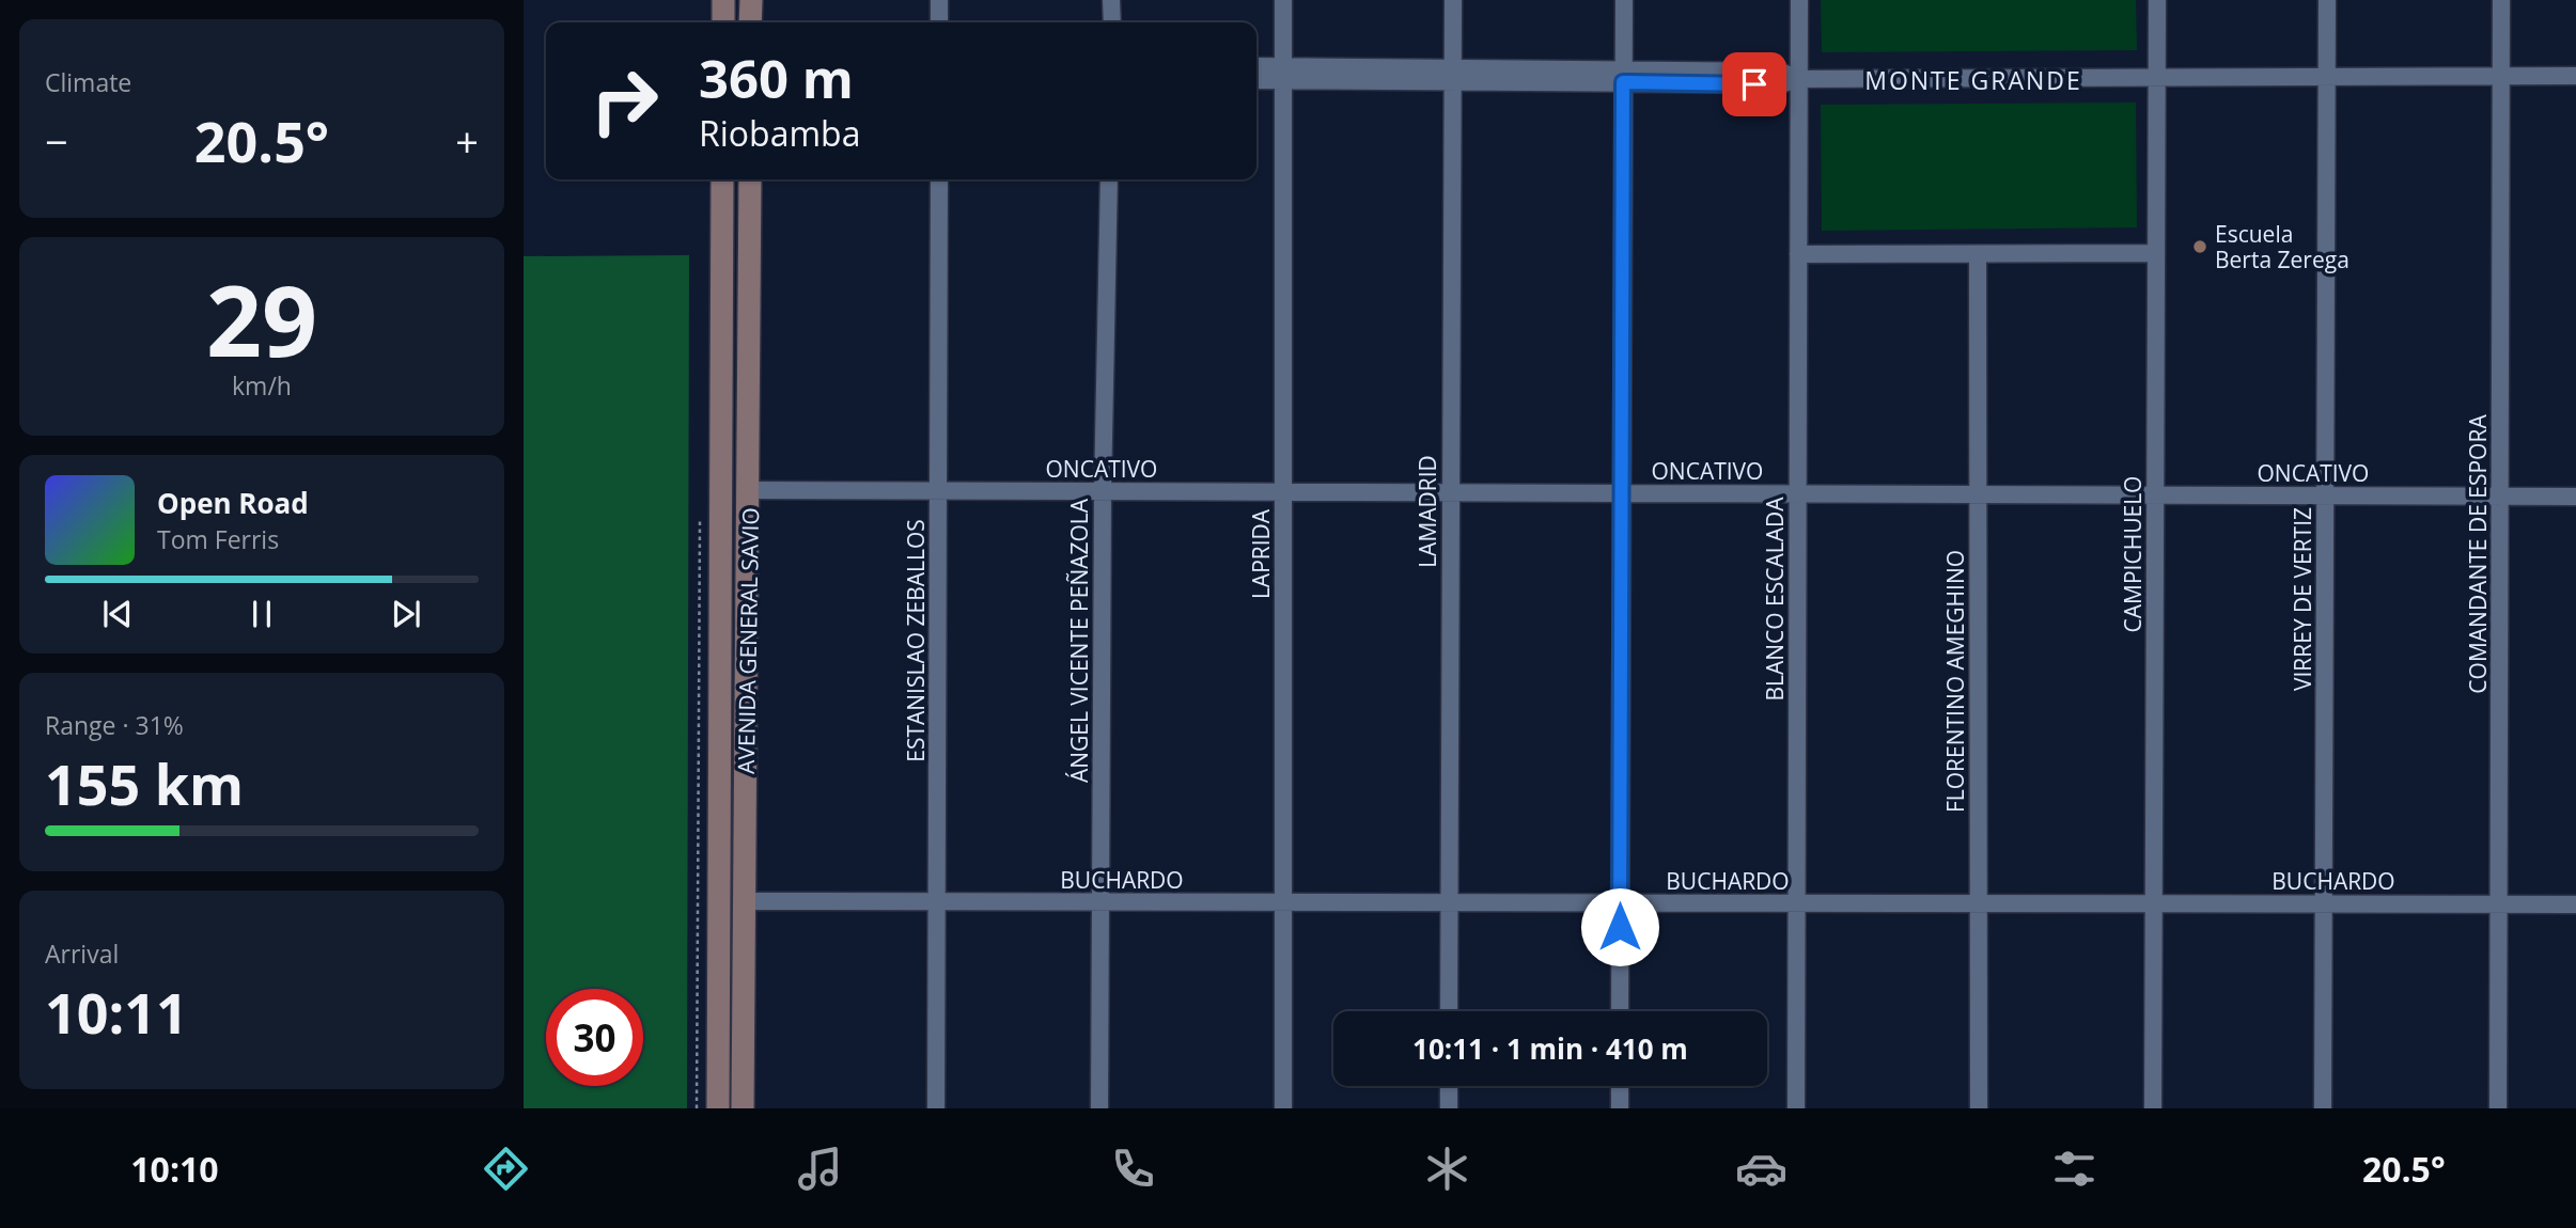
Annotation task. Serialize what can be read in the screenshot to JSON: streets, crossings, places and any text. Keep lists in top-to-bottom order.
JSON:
{
  "streets": {
    "main road": ["AVENIDA GENERAL SAVIO"],
    "street": [
      "ONCATIVO",
      "LAMADRID",
      "LAPRIDA",
      "CAMPICHUELO",
      "COMANDANTE DE ESPORA",
      "BLANCO ESCALADA",
      "VIRREY DE VERTIZ",
      "ESTANISLAO ZEBALLOS",
      "ÁNGEL VICENTE PEÑAZOLA",
      "FLORENTINO AMEGHINO",
      "BUCHARDO"
    ]
  },
  "crossings": [
    ["ONCATIVO", "LAMADRID"],
    ["ONCATIVO", "LAPRIDA"],
    ["ONCATIVO", "CAMPICHUELO"],
    ["ONCATIVO", "COMANDANTE DE ESPORA"],
    ["ONCATIVO", "BLANCO ESCALADA"],
    ["ONCATIVO", "VIRREY DE VERTIZ"],
    ["ONCATIVO", "AVENIDA GENERAL SAVIO"],
    ["ONCATIVO", "ESTANISLAO ZEBALLOS"],
    ["ONCATIVO", "ÁNGEL VICENTE PEÑAZOLA"],
    ["ONCATIVO", "FLORENTINO AMEGHINO"],
    ["LAMADRID", "BUCHARDO"],
    ["LAPRIDA", "BUCHARDO"],
    ["CAMPICHUELO", "BUCHARDO"],
    ["COMANDANTE DE ESPORA", "BUCHARDO"],
    ["BLANCO ESCALADA", "BUCHARDO"],
    ["VIRREY DE VERTIZ", "BUCHARDO"],
    ["AVENIDA GENERAL SAVIO", "BUCHARDO"],
    ["ESTANISLAO ZEBALLOS", "BUCHARDO"],
    ["ÁNGEL VICENTE PEÑAZOLA", "BUCHARDO"],
    ["FLORENTINO AMEGHINO", "BUCHARDO"]
  ],
  "districts": ["MONTE GRANDE"],
  "places": ["Escuela Berta Zerega"],
  "page": {
    "tile": [
      "Climate",
      ["29", "km/h"],
      ["Range · 31%", "155 km"],
      ["Arrival", "10:11"]
    ],
    "turn": ["360 m", "Riobamba"],
    "heat": ["−", "20.5°", "+"],
    "song": ["Open Road", "Tom Ferris"],
    "limit": "30",
    "trip": "10:11 · 1 min · 410 m",
    "tabs": ["10:10", "20.5°"]
  }
}
